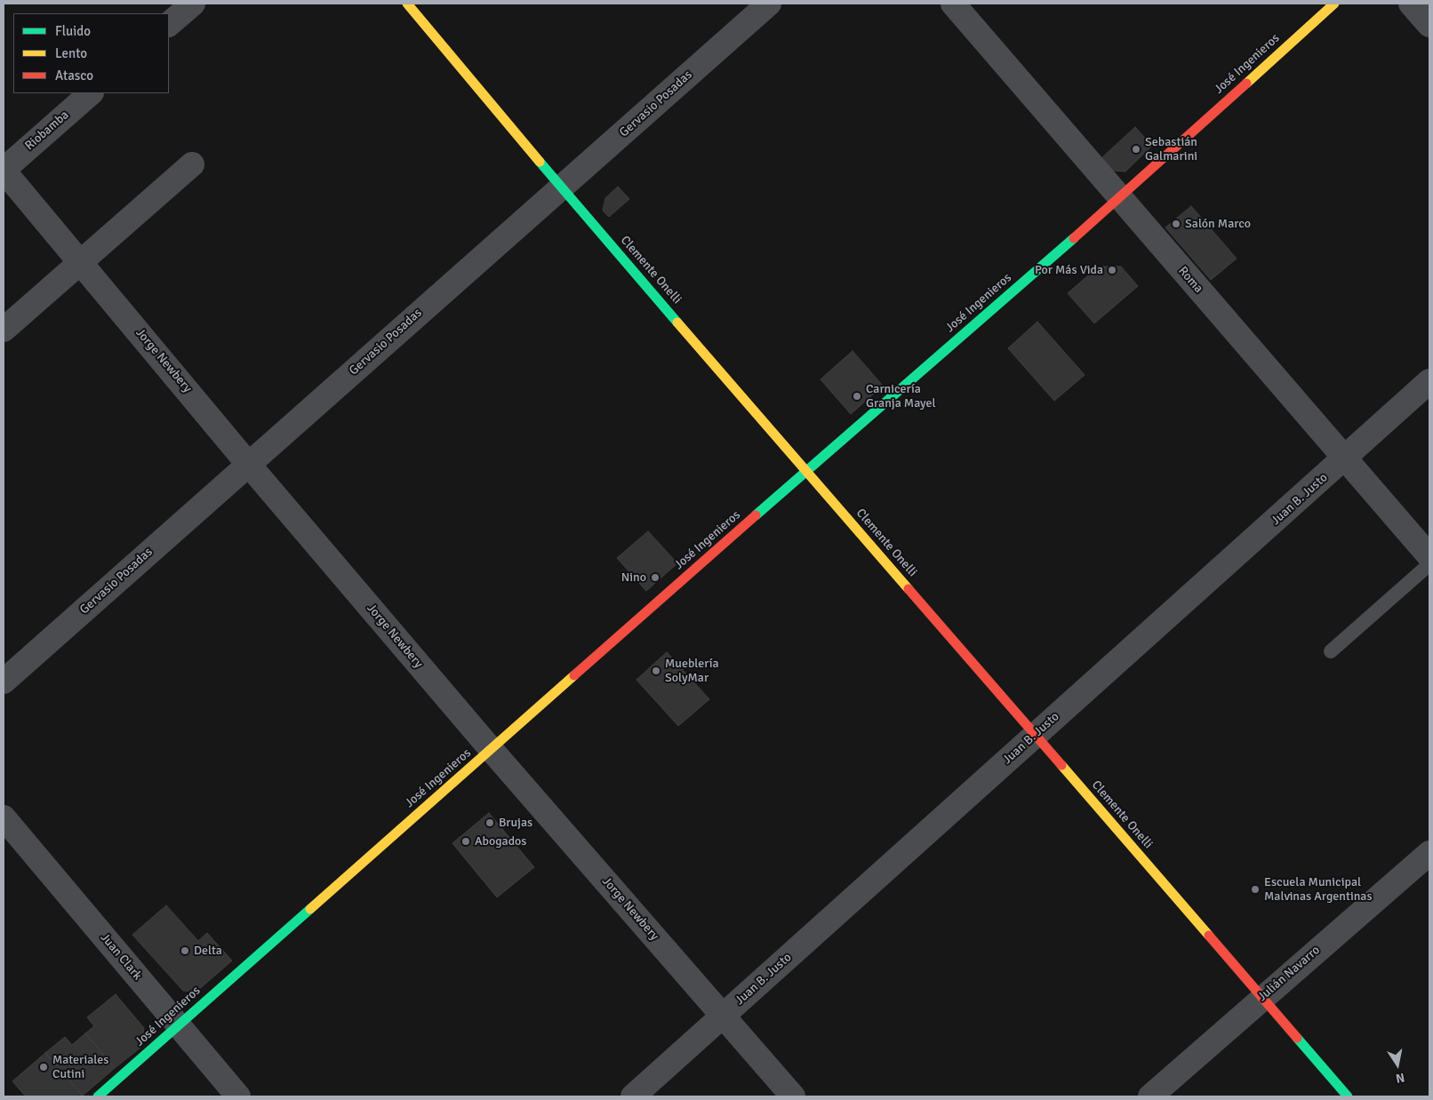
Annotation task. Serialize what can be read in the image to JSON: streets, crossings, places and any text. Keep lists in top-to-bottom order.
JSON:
{
  "streets": {
    "street": [
      "José Ingenieros",
      "Gervasio Posadas",
      "Riobamba",
      "Clemente Onelli",
      "Roma",
      "Jorge Newbery",
      "Juan B. Justo",
      "Juan Clark",
      "Julián Navarro"
    ]
  },
  "crossings": [
    ["José Ingenieros", "Clemente Onelli"],
    ["José Ingenieros", "Roma"],
    ["José Ingenieros", "Jorge Newbery"],
    ["José Ingenieros", "Juan Clark"],
    ["Gervasio Posadas", "Clemente Onelli"],
    ["Gervasio Posadas", "Jorge Newbery"],
    ["Riobamba", "Jorge Newbery"],
    ["Clemente Onelli", "Juan B. Justo"],
    ["Clemente Onelli", "Julián Navarro"],
    ["Roma", "Juan B. Justo"],
    ["Jorge Newbery", "Juan B. Justo"]
  ],
  "places": [
    "Sebastián Galmarini",
    "Salón Marco",
    "Por Más Vida",
    "Carnicería Granja Mayel",
    "Nino",
    "Mueblería SolyMar",
    "Brujas",
    "Abogados",
    "Escuela Municipal Malvinas Argentinas",
    "Delta",
    "Materiales Cutini"
  ],
  "legend": ["Fluido", "Lento", "Atasco"],
  "north": "bottom"
}
